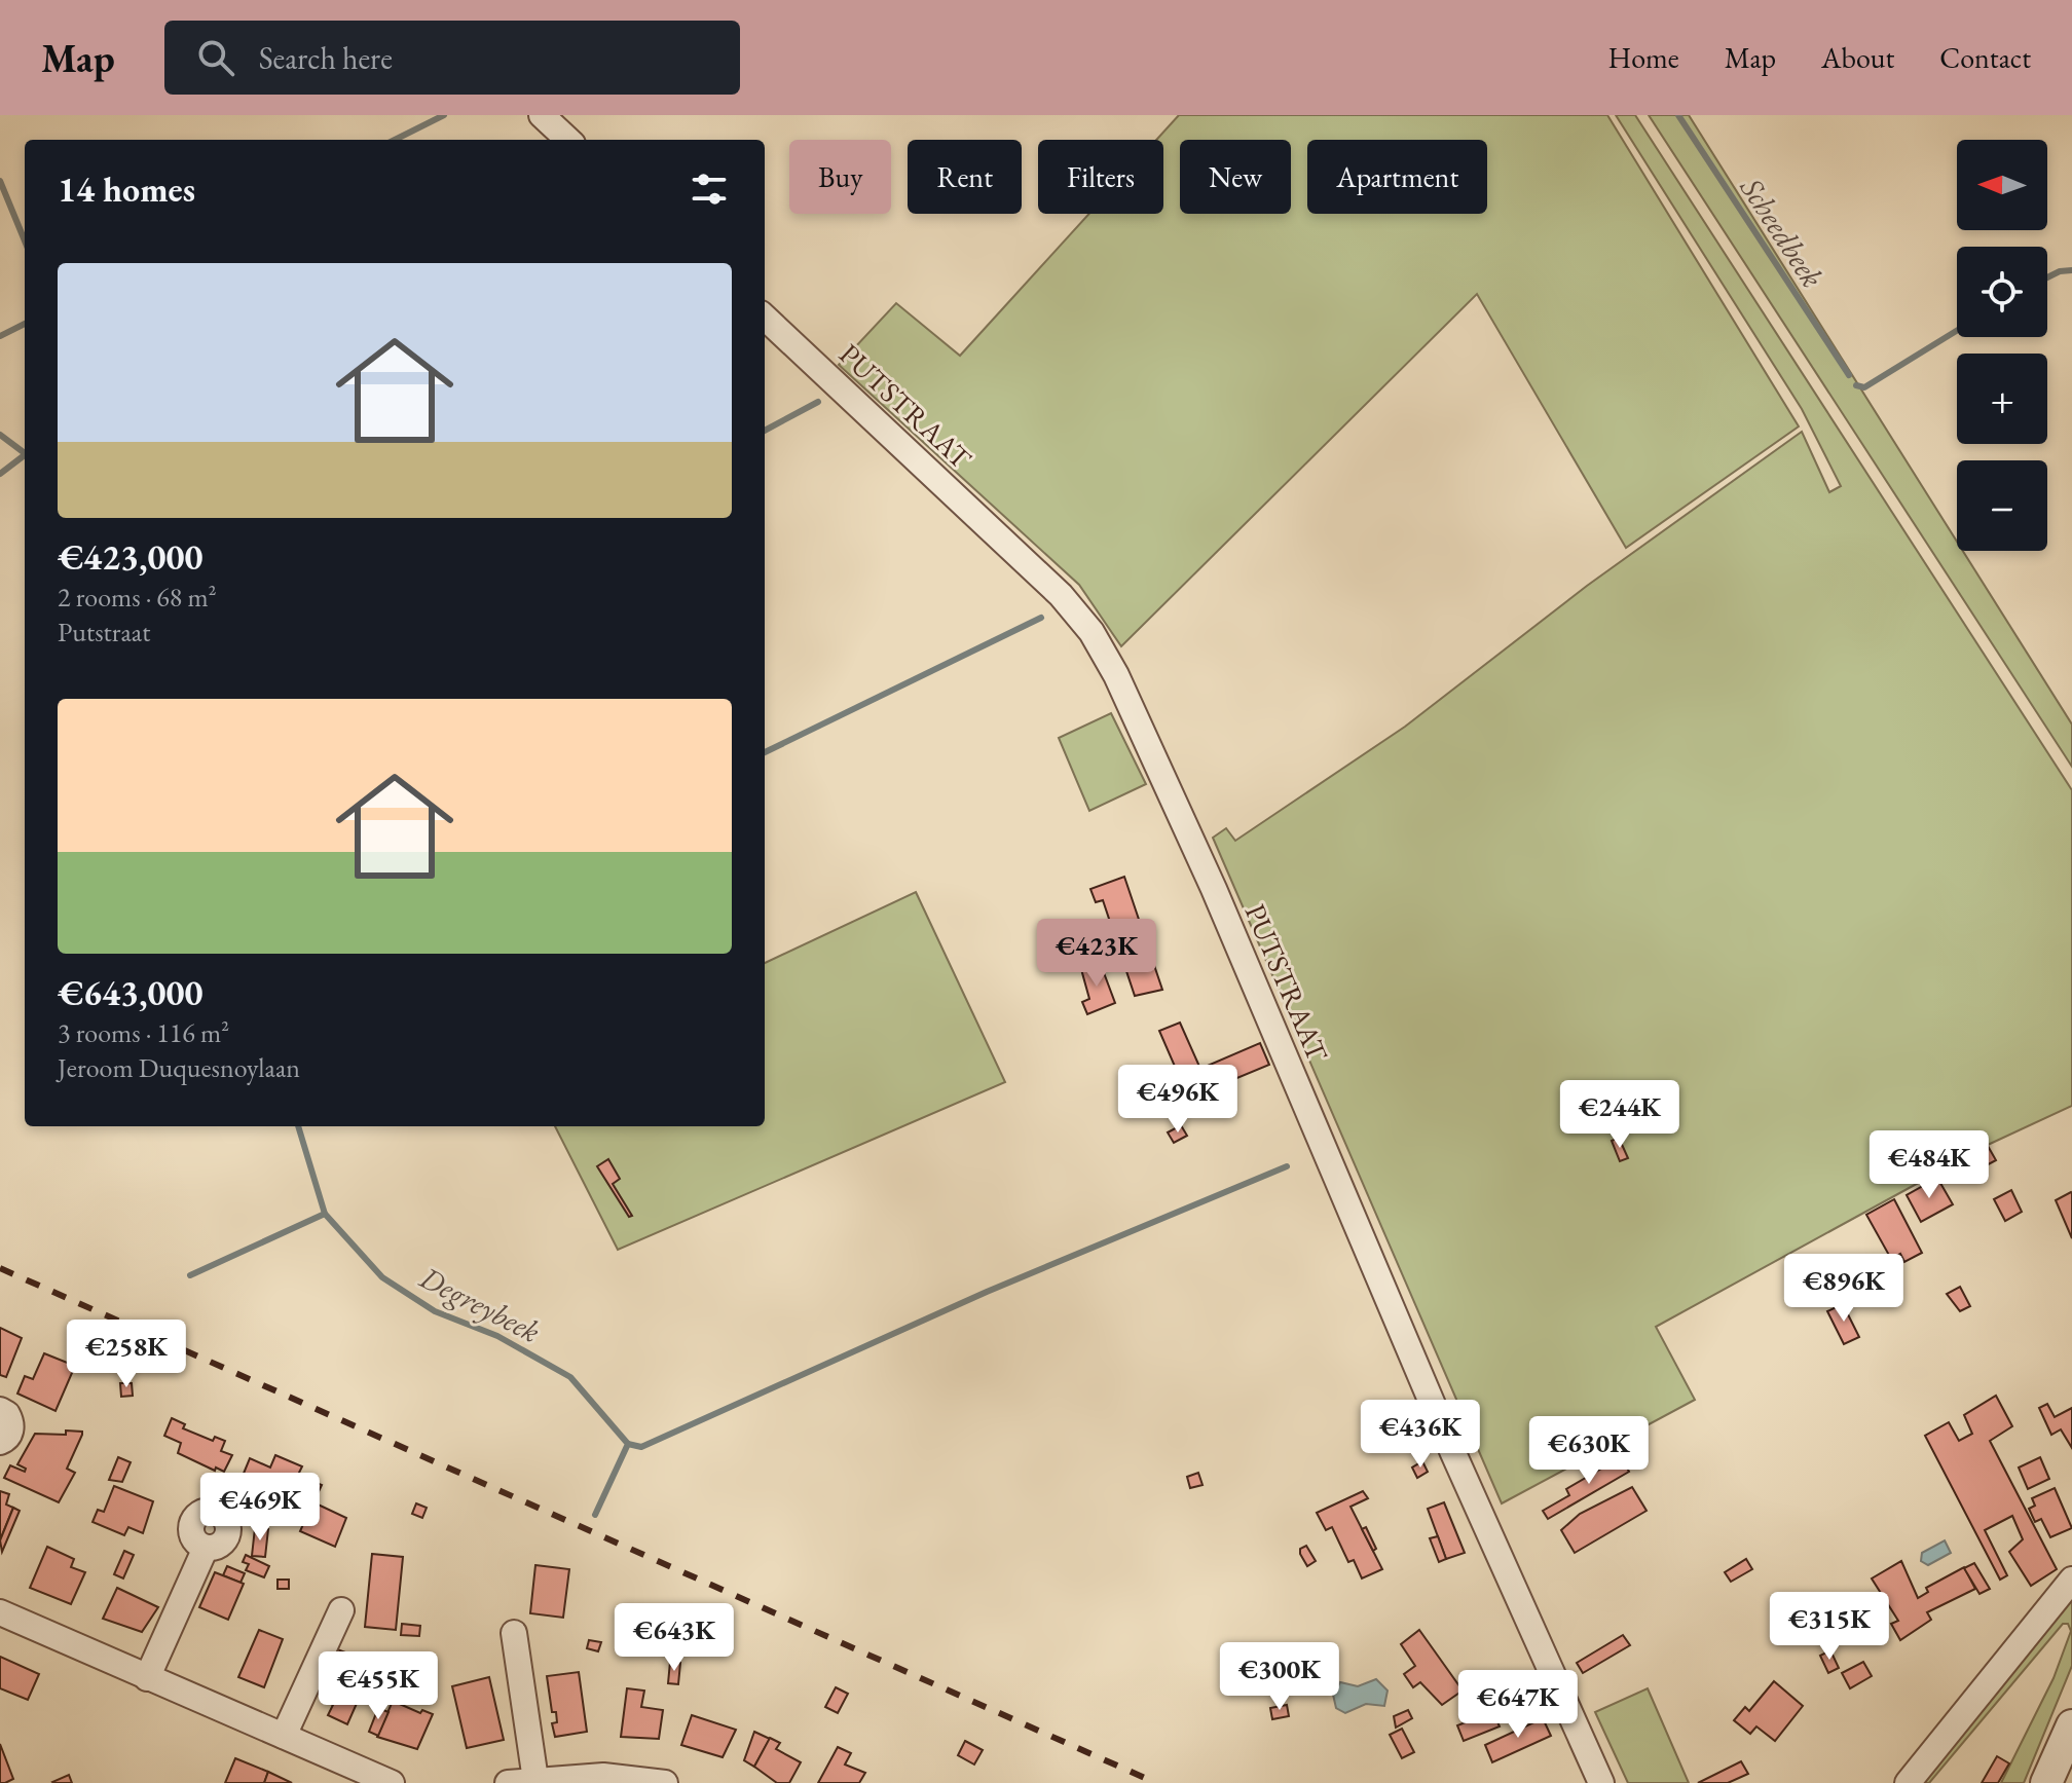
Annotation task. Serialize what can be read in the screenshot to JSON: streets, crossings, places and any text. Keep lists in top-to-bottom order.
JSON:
{
  "streets": {
    "street": ["PUTSTRAAT"]
  },
  "water": ["Scheedbeek", "Degreybeek"],
  "north": "left",
  "page": {
    "header": "Map",
    "search": "Search here",
    "nav": [
      "Home",
      "Map",
      "About",
      "Contact"
    ],
    "map_buttons": ["+", "−"],
    "chip": [
      "Buy",
      "Rent",
      "Filters",
      "New",
      "Apartment"
    ],
    "heading": "14 homes",
    "list": [
      {
        "name": "€423,000",
        "note": "2 rooms · 68 m² · Putstraat"
      },
      {
        "name": "€643,000",
        "note": "3 rooms · 116 m² · Jeroom Duquesnoylaan"
      }
    ],
    "price": [
      "€423K",
      "€496K",
      "€244K",
      "€484K",
      "€896K",
      "€258K",
      "€436K",
      "€630K",
      "€469K",
      "€315K",
      "€643K",
      "€300K",
      "€455K",
      "€647K"
    ]
  }
}
